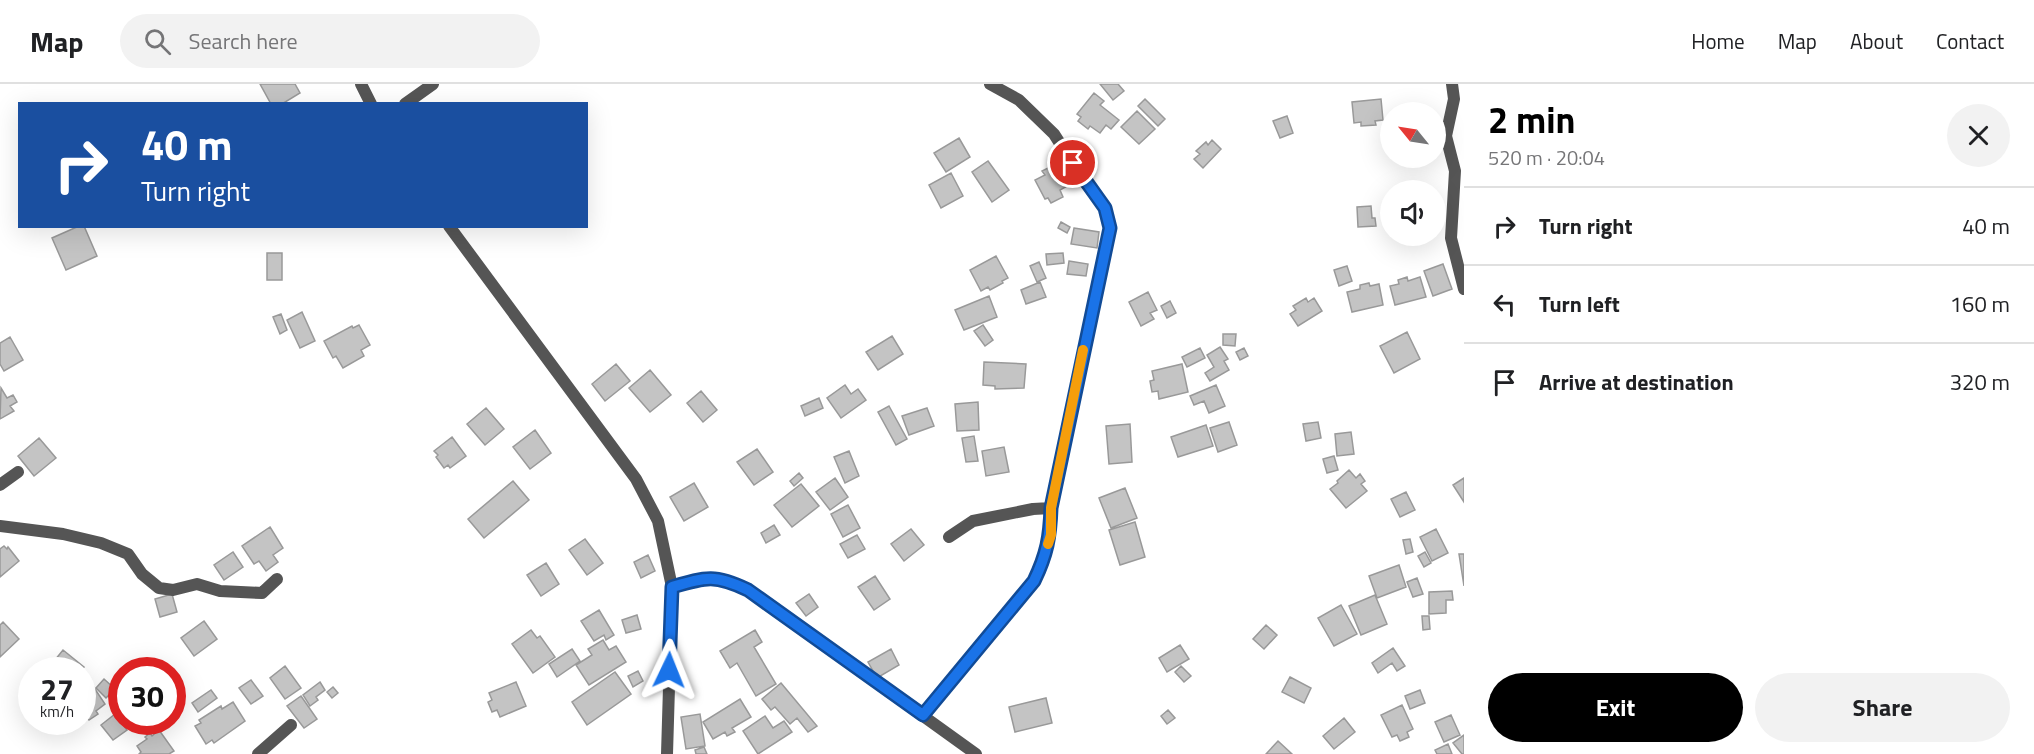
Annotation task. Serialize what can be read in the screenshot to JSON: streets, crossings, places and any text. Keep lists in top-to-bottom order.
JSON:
{
  "north": "top left",
  "page": {
    "header": "Map",
    "search": "Search here",
    "nav": [
      "Home",
      "Map",
      "About",
      "Contact"
    ],
    "heading": ["2 min", "520 m · 20:04"],
    "turn": ["40 m", "Turn right"],
    "list": [
      {
        "name": "Turn right",
        "value": "40 m"
      },
      {
        "name": "Turn left",
        "value": "160 m"
      },
      {
        "name": "Arrive at destination",
        "value": "320 m"
      }
    ],
    "speed": "27 km/h",
    "limit": "30",
    "buttons": ["Exit", "Share"]
  }
}
